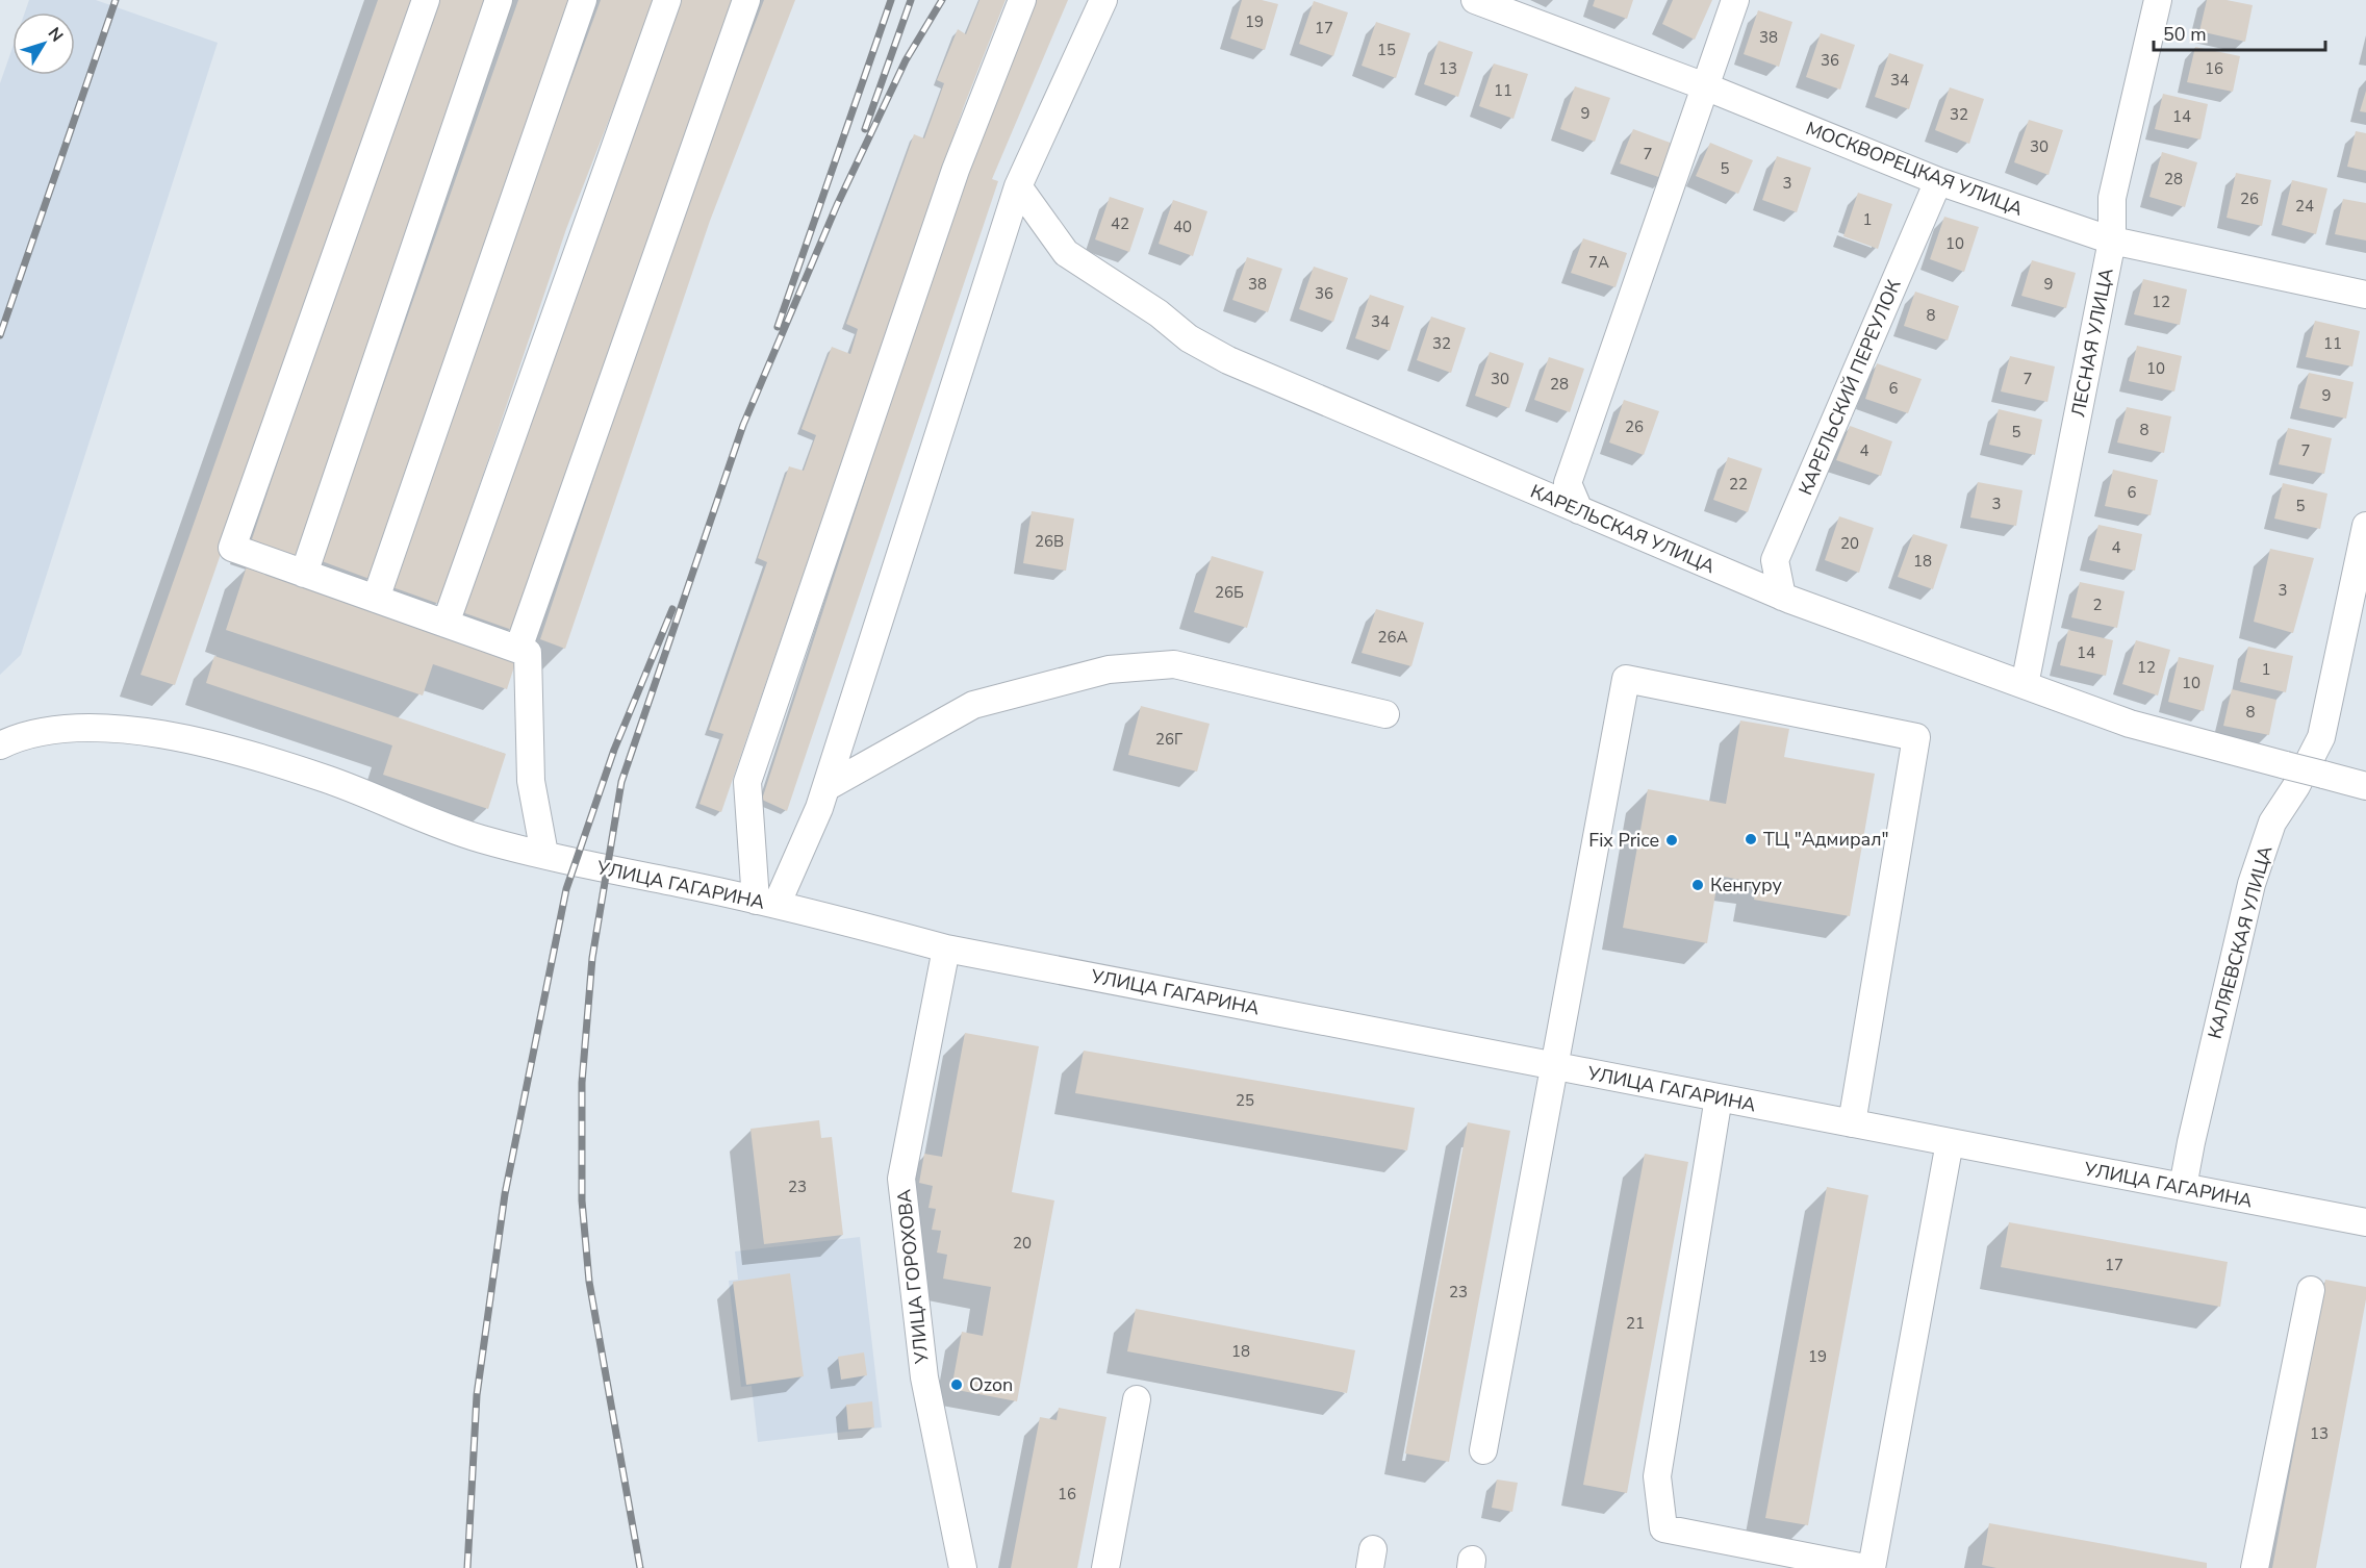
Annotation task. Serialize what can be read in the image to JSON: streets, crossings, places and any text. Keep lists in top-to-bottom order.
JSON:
{
  "streets": {
    "street": [
      "МОСКВОРЕЦКАЯ УЛИЦА",
      "ЛЕСНАЯ УЛИЦА",
      "КАРЕЛЬСКИЙ ПЕРЕУЛОК",
      "КАРЕЛЬСКАЯ УЛИЦА",
      "УЛИЦА ГАГАРИНА",
      "КАЛЯЕВСКАЯ УЛИЦА",
      "УЛИЦА ГОРОХОВА"
    ]
  },
  "crossings": [
    ["МОСКВОРЕЦКАЯ УЛИЦА", "ЛЕСНАЯ УЛИЦА"],
    ["МОСКВОРЕЦКАЯ УЛИЦА", "КАРЕЛЬСКИЙ ПЕРЕУЛОК"],
    ["ЛЕСНАЯ УЛИЦА", "КАРЕЛЬСКАЯ УЛИЦА"],
    ["КАРЕЛЬСКИЙ ПЕРЕУЛОК", "КАРЕЛЬСКАЯ УЛИЦА"],
    ["УЛИЦА ГАГАРИНА", "КАЛЯЕВСКАЯ УЛИЦА"],
    ["УЛИЦА ГАГАРИНА", "УЛИЦА ГОРОХОВА"]
  ],
  "places": [
    "ТЦ \"Адмирал\"",
    "Fix Price",
    "Кенгуру",
    "Ozon"
  ],
  "house_numbers": [
    "19",
    "17",
    "38",
    "15",
    "36",
    "13",
    "16",
    "34",
    "11",
    "9",
    "32",
    "14",
    "30",
    "7",
    "5",
    "28",
    "3",
    "26",
    "24",
    "1",
    "42",
    "40",
    "10",
    "7А",
    "38",
    "9",
    "36",
    "12",
    "8",
    "34",
    "32",
    "11",
    "10",
    "30",
    "7",
    "28",
    "6",
    "9",
    "26",
    "8",
    "5",
    "4",
    "7",
    "22",
    "6",
    "3",
    "5",
    "26В",
    "20",
    "4",
    "18",
    "3",
    "26Б",
    "2",
    "26А",
    "14",
    "12",
    "1",
    "10",
    "8",
    "26Г",
    "25",
    "23",
    "20",
    "17",
    "23",
    "21",
    "18",
    "19",
    "13",
    "16"
  ],
  "scale_bar": "50 m",
  "north": "top right"
}
